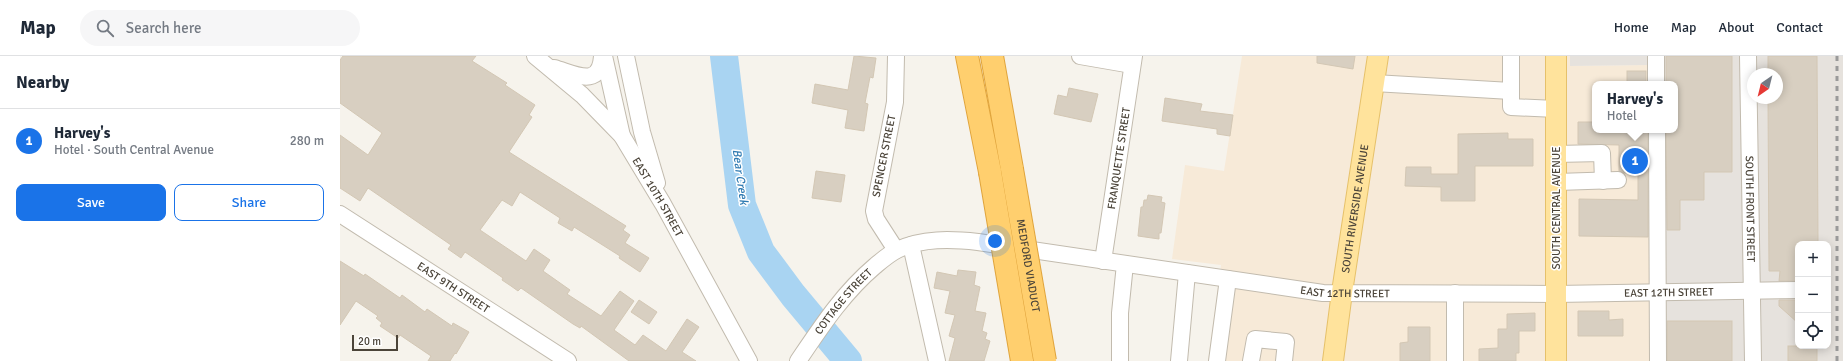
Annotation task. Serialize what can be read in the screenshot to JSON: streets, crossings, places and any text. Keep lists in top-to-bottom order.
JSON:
{
  "streets": {
    "highway": ["MEDFORD VIADUCT"],
    "main road": ["SOUTH RIVERSIDE AVENUE", "SOUTH CENTRAL AVENUE"],
    "street": [
      "SPENCER STREET",
      "FRANQUETTE STREET",
      "EAST 10TH STREET",
      "SOUTH FRONT STREET",
      "EAST 9TH STREET",
      "EAST 12TH STREET",
      "COTTAGE STREET"
    ]
  },
  "crossings": [
    ["SPENCER STREET", "EAST 12TH STREET"],
    ["SPENCER STREET", "COTTAGE STREET"],
    ["FRANQUETTE STREET", "EAST 12TH STREET"],
    ["SOUTH RIVERSIDE AVENUE", "EAST 12TH STREET"],
    ["SOUTH CENTRAL AVENUE", "EAST 12TH STREET"],
    ["SOUTH FRONT STREET", "EAST 12TH STREET"],
    ["EAST 12TH STREET", "COTTAGE STREET"]
  ],
  "water": ["Bear Creek"],
  "scale_bar": "20 m",
  "north": "bottom left",
  "page": {
    "header": "Map",
    "search": "Search here",
    "nav": [
      "Home",
      "Map",
      "About",
      "Contact"
    ],
    "heading": "Nearby",
    "popup": ["Harvey's", "Hotel"],
    "list": [
      {
        "mark": "1",
        "name": "Harvey's",
        "note": "Hotel · South Central Avenue",
        "value": "280 m"
      }
    ],
    "pins": "1",
    "buttons": ["Save", "Share"],
    "map_buttons": ["+", "−"],
    "scale": "20 m"
  }
}
